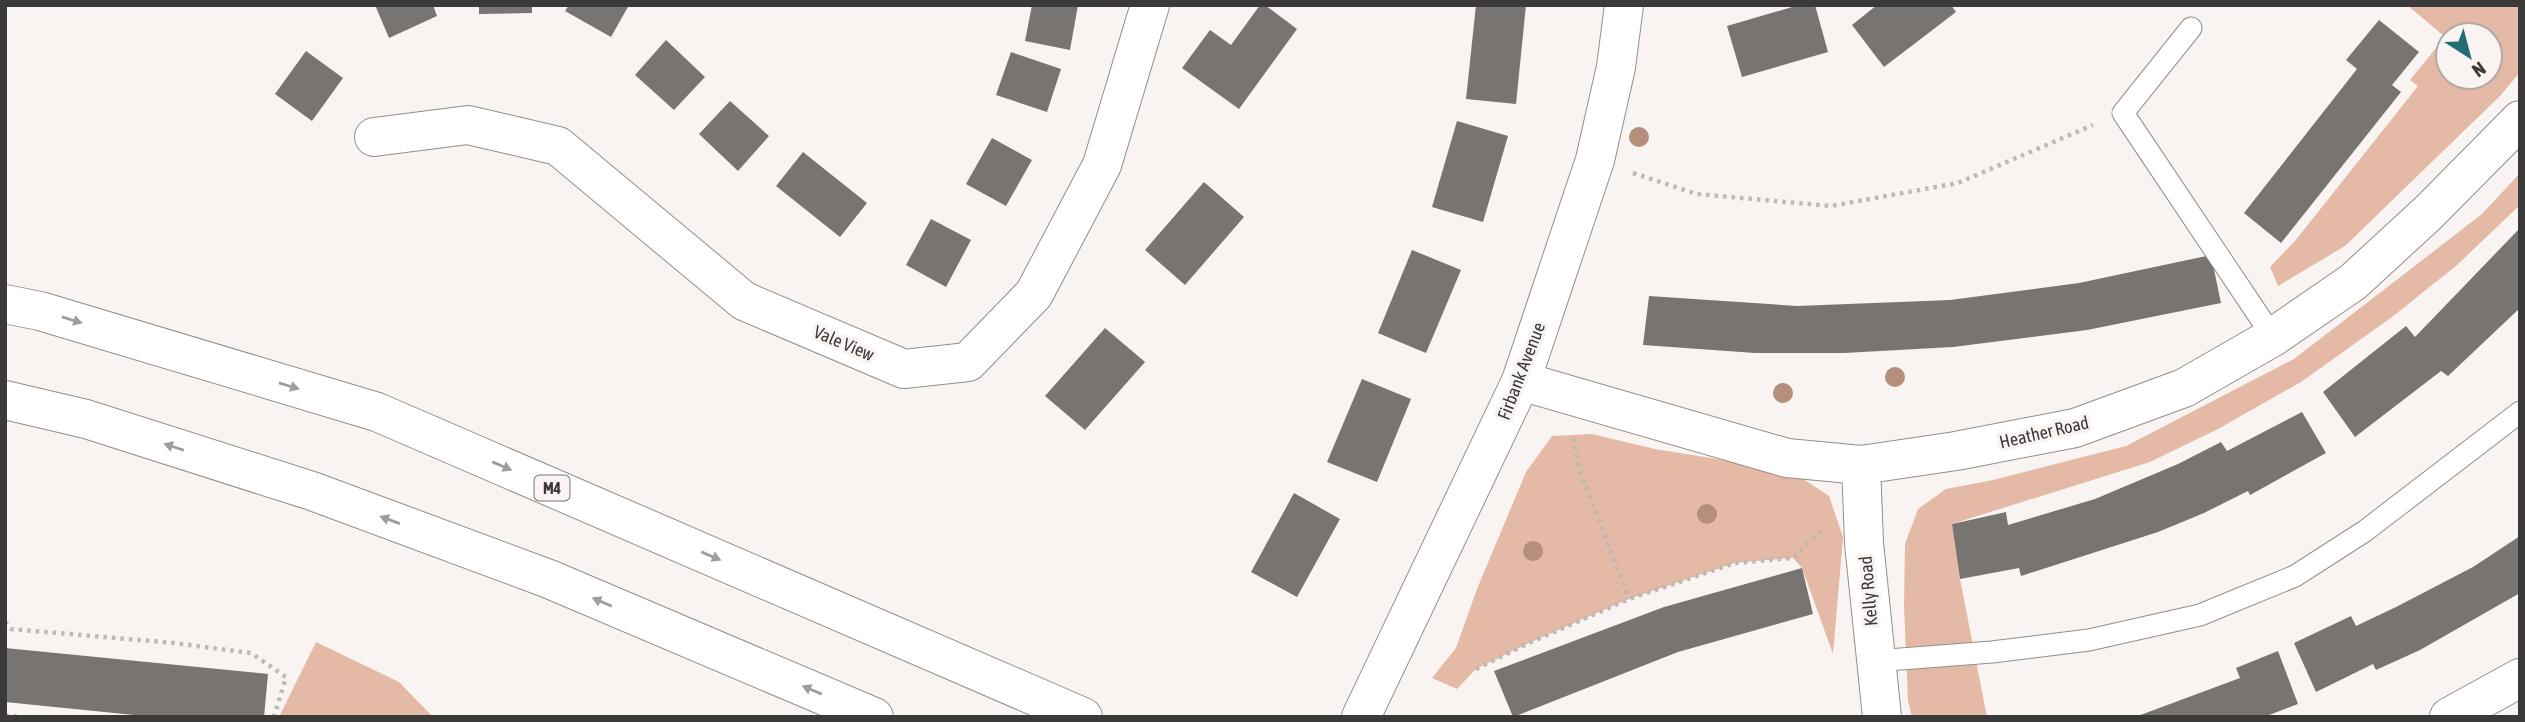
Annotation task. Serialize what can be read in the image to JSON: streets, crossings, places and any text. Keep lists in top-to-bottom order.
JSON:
{
  "streets": {
    "main road": [
      "Vale View",
      "Firbank Avenue",
      "Heather Road",
      "M4",
      "Kelly Road"
    ]
  },
  "crossings": [
    ["Firbank Avenue", "Heather Road"],
    ["Heather Road", "Kelly Road"]
  ],
  "north": "bottom right"
}
